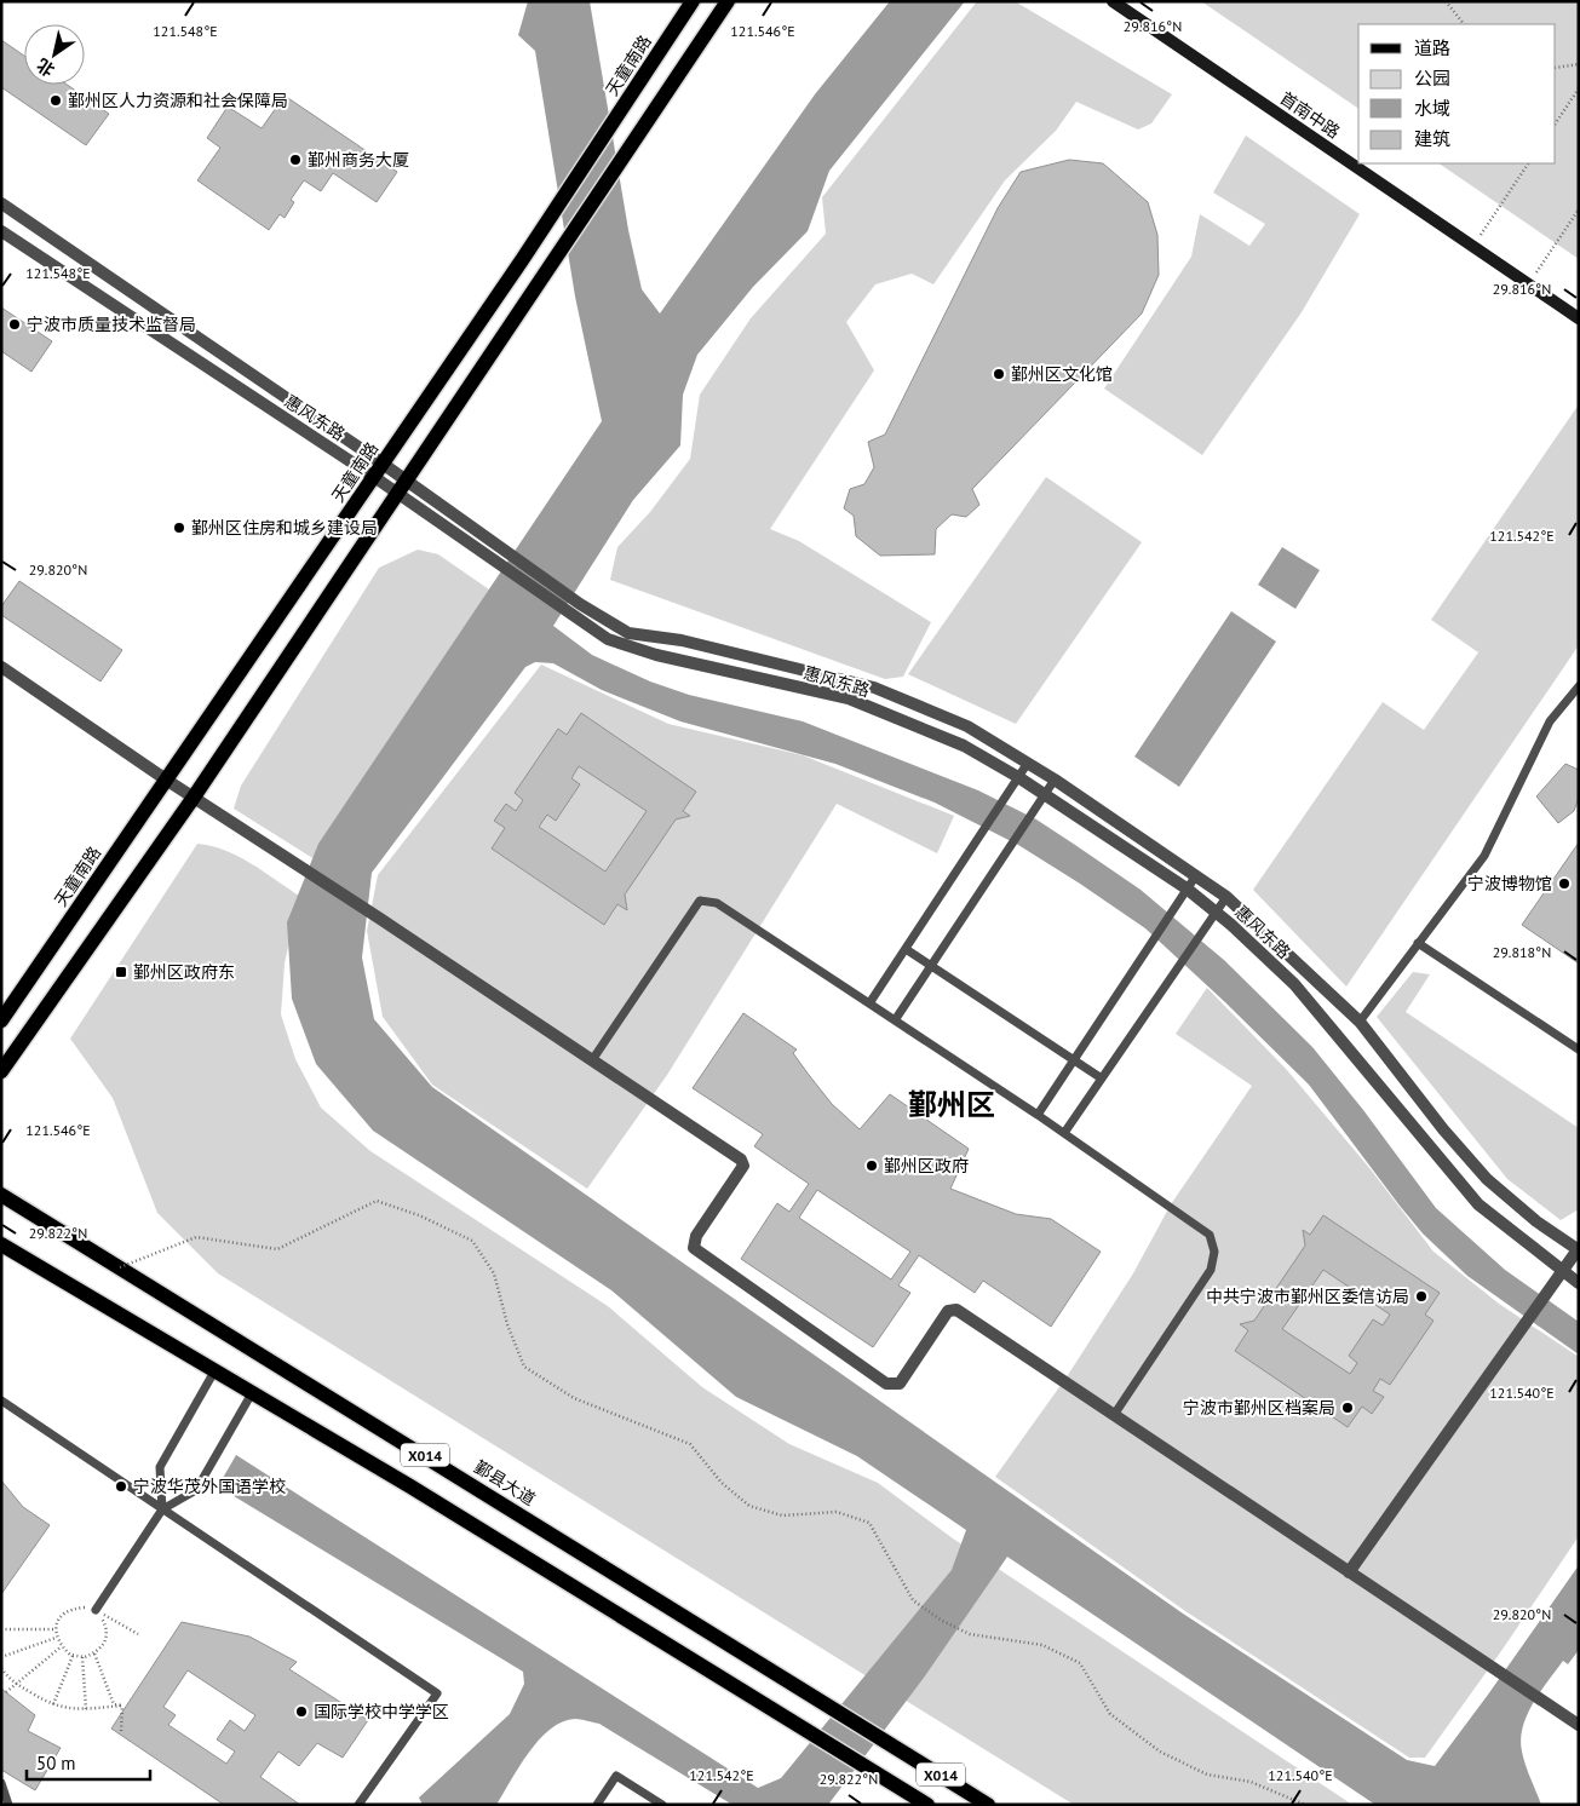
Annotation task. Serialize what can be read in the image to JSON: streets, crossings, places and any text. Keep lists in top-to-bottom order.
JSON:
{
  "streets": {
    "main road": [
      "天童南路",
      "首南中路",
      "X014",
      "鄞县大道"
    ],
    "street": ["惠风东路"]
  },
  "crossings": [
    ["天童南路", "惠风东路"]
  ],
  "districts": ["鄞州区"],
  "places": {
    "other": [
      "鄞州区人力资源和社会保障局",
      "鄞州商务大厦",
      "宁波市质量技术监督局",
      "鄞州区文化馆",
      "鄞州区住房和城乡建设局",
      "宁波博物馆",
      "鄞州区政府",
      "中共宁波市鄞州区委信访局",
      "宁波市鄞州区档案局",
      "宁波华茂外国语学校",
      "国际学校中学学区"
    ],
    "transit": ["鄞州区政府东"]
  },
  "legend": [
    "道路",
    "公园",
    "水域",
    "建筑"
  ],
  "scale_bar": "50 m",
  "north": "bottom left",
  "coordinates": [
    "29.816°N",
    "121.548°E",
    "121.546°E",
    "121.542°E",
    "29.820°N",
    "29.818°N",
    "29.822°N",
    "121.540°E"
  ]
}
